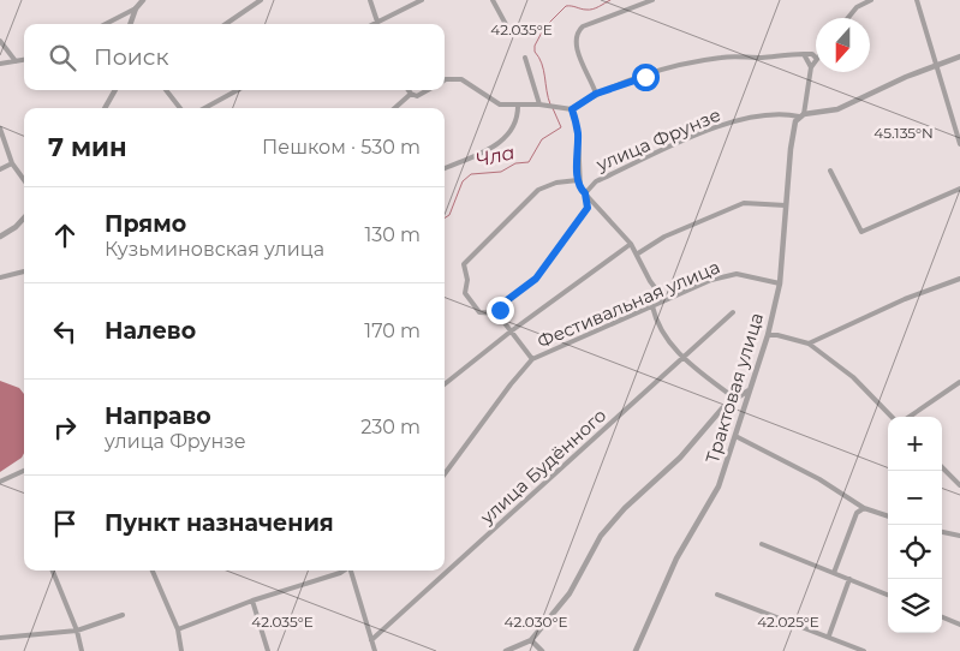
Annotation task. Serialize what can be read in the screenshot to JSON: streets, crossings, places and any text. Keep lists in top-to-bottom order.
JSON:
{
  "streets": {
    "street": [
      "улица Фрунзе",
      "Фестивальная улица",
      "Трактовая улица",
      "улица Будённого"
    ]
  },
  "crossings": [
    ["улица Фрунзе", "Трактовая улица"],
    ["Фестивальная улица", "Трактовая улица"]
  ],
  "water": ["Чла"],
  "north": "bottom",
  "page": {
    "search": "Поиск",
    "heading": ["7 мин", "Пешком · 530 m"],
    "list": [
      ["Прямо", "Кузьминовская улица", "130 m"],
      ["Налево", "170 m"],
      ["Направо", "улица Фрунзе", "230 m"],
      "Пункт назначения"
    ],
    "map_buttons": ["+", "−"]
  },
  "coordinates": [
    "42.035°E",
    "45.135°N",
    "42.030°E",
    "42.025°E"
  ]
}
